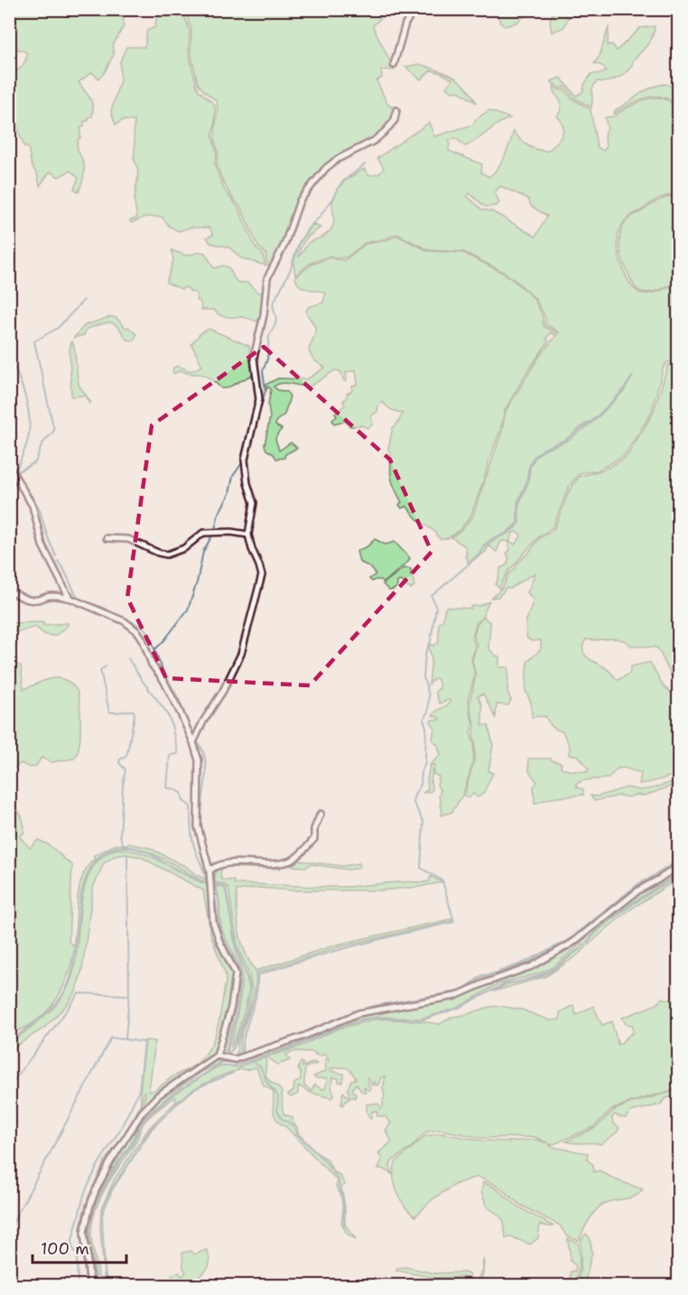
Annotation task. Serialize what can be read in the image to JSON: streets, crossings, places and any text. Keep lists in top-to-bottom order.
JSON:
{
  "scale_bar": "100 m"
}
